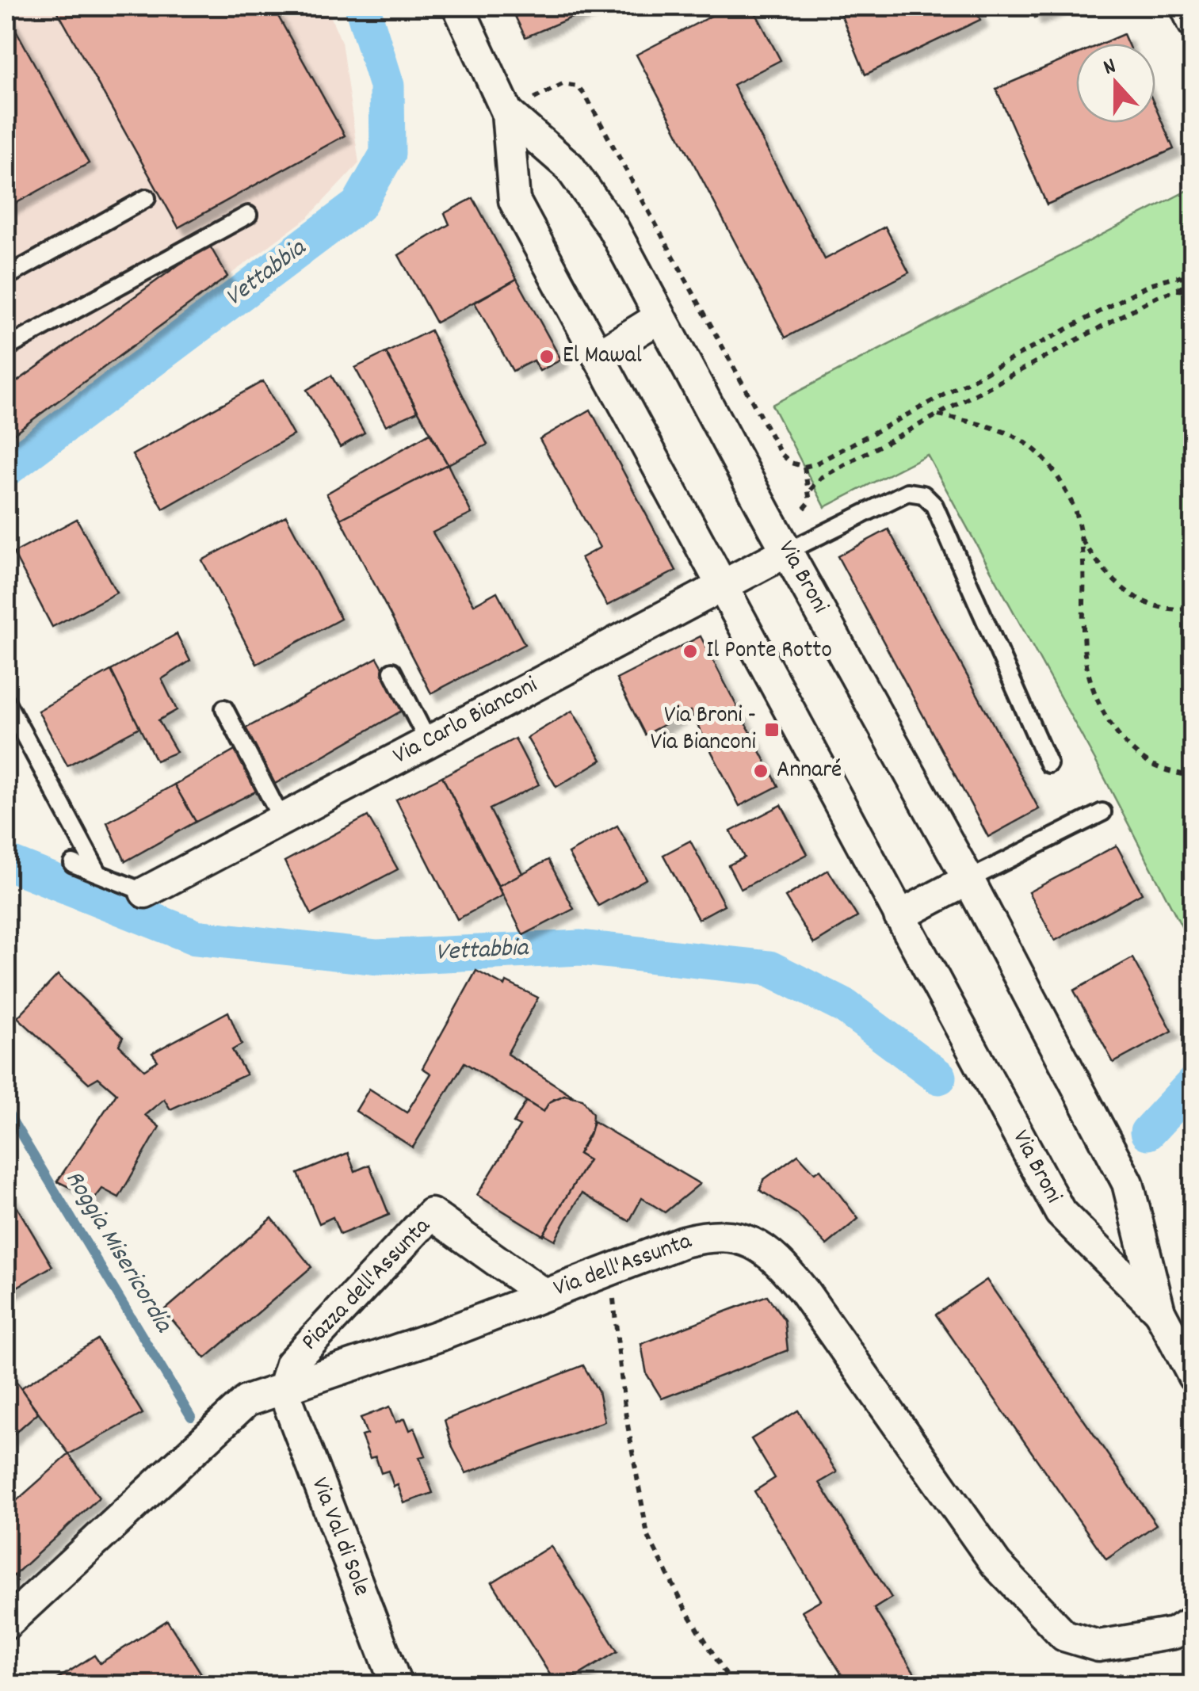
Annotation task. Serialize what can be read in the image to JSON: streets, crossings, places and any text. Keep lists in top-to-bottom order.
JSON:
{
  "streets": {
    "street": [
      "Via Broni",
      "Via Carlo Bianconi",
      "Via dell'Assunta",
      "Piazza dell'Assunta",
      "Via Val di Sole"
    ]
  },
  "crossings": [
    ["Via Broni", "Via Carlo Bianconi"],
    ["Via dell'Assunta", "Piazza dell'Assunta"],
    ["Via dell'Assunta", "Via Val di Sole"],
    ["Piazza dell'Assunta", "Via Val di Sole"]
  ],
  "water": ["Vettabbia", "Roggia Misericordia"],
  "places": {
    "other": ["El Mawal", "Il Ponte Rotto", "Annaré"],
    "transit": ["Via Broni - Via Bianconi"]
  },
  "north": "top"
}
